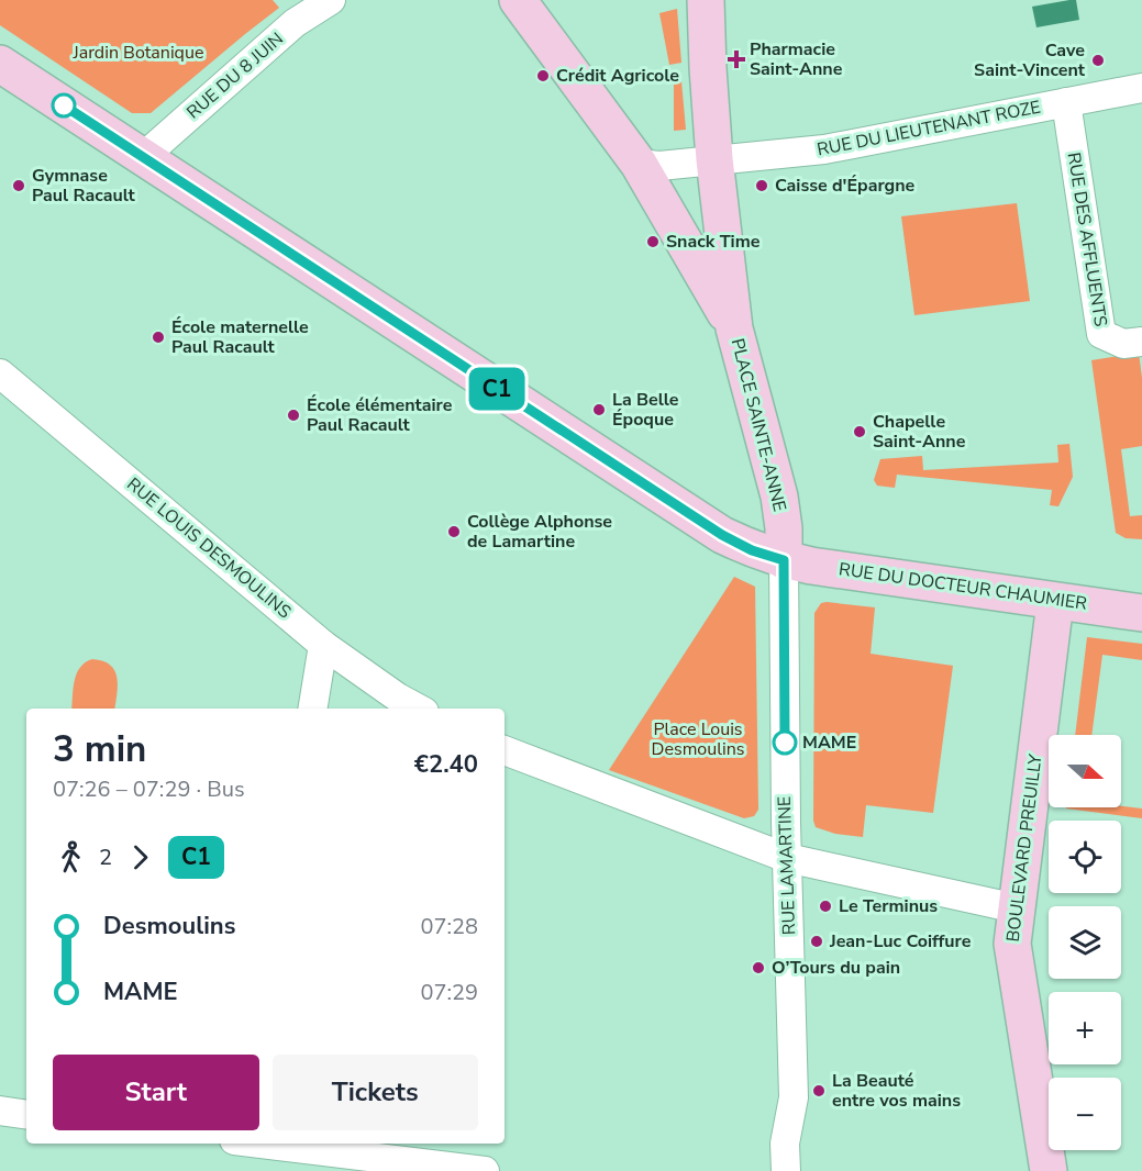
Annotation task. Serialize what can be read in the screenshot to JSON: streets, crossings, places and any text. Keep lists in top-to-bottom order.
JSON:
{
  "streets": {
    "street": [
      "RUE DU 8 JUIN",
      "RUE DU LIEUTENANT ROZE",
      "RUE DES AFFLUENTS",
      "PLACE SAINTE-ANNE",
      "RUE LOUIS DESMOULINS",
      "RUE DU DOCTEUR CHAUMIER",
      "BOULEVARD PREUILLY",
      "RUE LAMARTINE"
    ]
  },
  "crossings": [
    ["RUE DU 8 JUIN", "RUE DU DOCTEUR CHAUMIER"],
    ["RUE DU LIEUTENANT ROZE", "RUE DES AFFLUENTS"],
    ["RUE DU LIEUTENANT ROZE", "PLACE SAINTE-ANNE"],
    ["PLACE SAINTE-ANNE", "RUE DU DOCTEUR CHAUMIER"],
    ["PLACE SAINTE-ANNE", "RUE LAMARTINE"],
    ["RUE DU DOCTEUR CHAUMIER", "BOULEVARD PREUILLY"],
    ["RUE DU DOCTEUR CHAUMIER", "RUE LAMARTINE"]
  ],
  "parks": ["Jardin Botanique", "Place Louis Desmoulins"],
  "places": {
    "health": ["Pharmacie Saint-Anne"],
    "other": [
      "Cave Saint-Vincent",
      "Crédit Agricole",
      "Gymnase Paul Racault",
      "Caisse d'Épargne",
      "Snack Time",
      "École maternelle Paul Racault",
      "La Belle Époque",
      "École élémentaire Paul Racault",
      "Chapelle Saint-Anne",
      "Collège Alphonse de Lamartine",
      "MAME",
      "Le Terminus",
      "Jean-Luc Coiffure",
      "O’Tours du pain",
      "La Beauté entre vos mains"
    ]
  },
  "lines": ["bus line C1"],
  "north": "right",
  "page": {
    "on_map": "C1",
    "heading": ["3 min", "07:26 – 07:29 · Bus", "€2.40"],
    "map_buttons": ["+", "−"],
    "legs": ["2", "C1"],
    "list": [
      {
        "name": "Desmoulins",
        "value": "07:28"
      },
      {
        "name": "MAME",
        "value": "07:29"
      }
    ],
    "buttons": ["Start", "Tickets"]
  }
}
